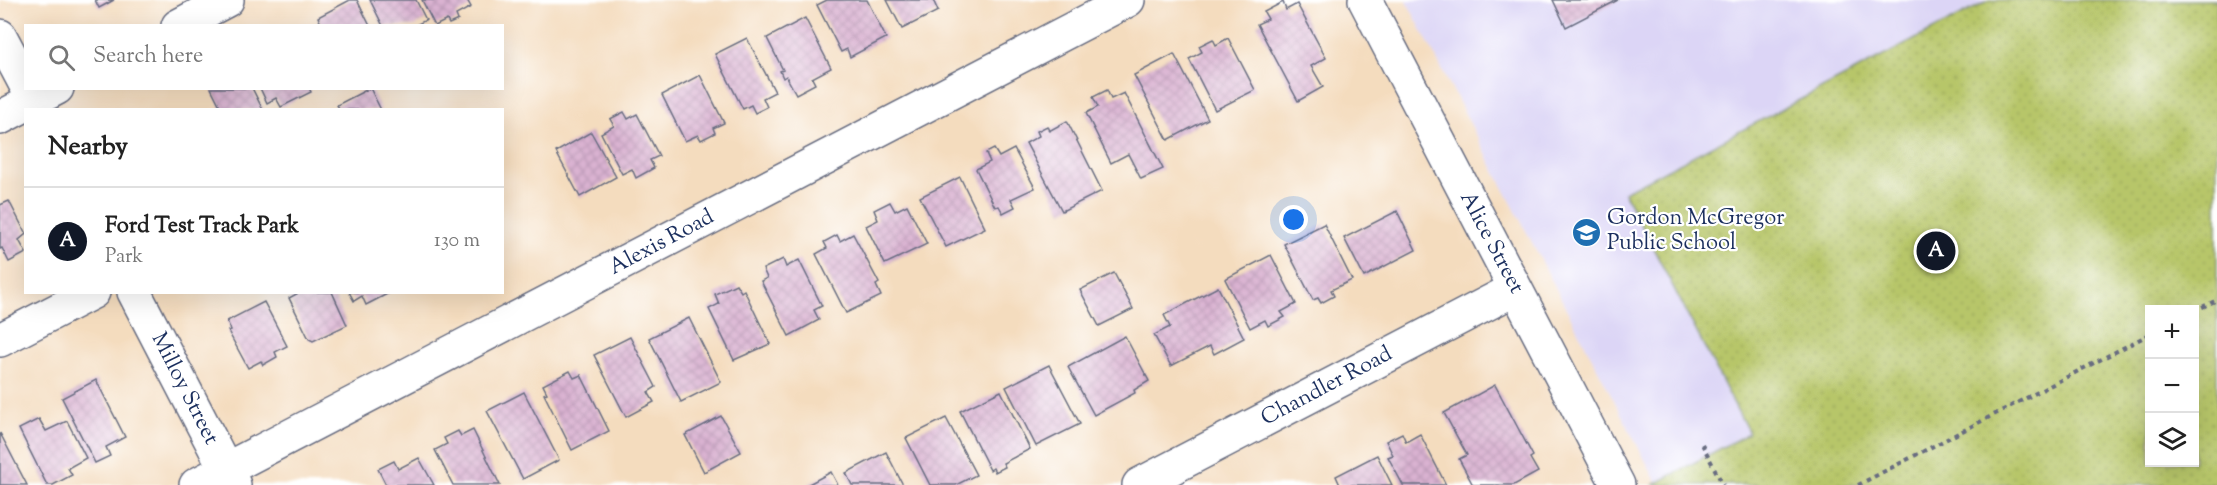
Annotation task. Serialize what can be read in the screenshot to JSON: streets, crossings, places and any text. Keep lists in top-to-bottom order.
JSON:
{
  "streets": {
    "street": [
      "Alexis Road",
      "Alice Street",
      "Chandler Road",
      "Milloy Street"
    ]
  },
  "crossings": [
    ["Alexis Road", "Milloy Street"],
    ["Alice Street", "Chandler Road"]
  ],
  "places": {
    "school or university": ["Gordon McGregor Public School"]
  },
  "page": {
    "search": "Search here",
    "heading": "Nearby",
    "list": [
      {
        "mark": "A",
        "name": "Ford Test Track Park",
        "note": "Park",
        "value": "130 m"
      }
    ],
    "pins": "A",
    "map_buttons": ["+", "−"]
  }
}
